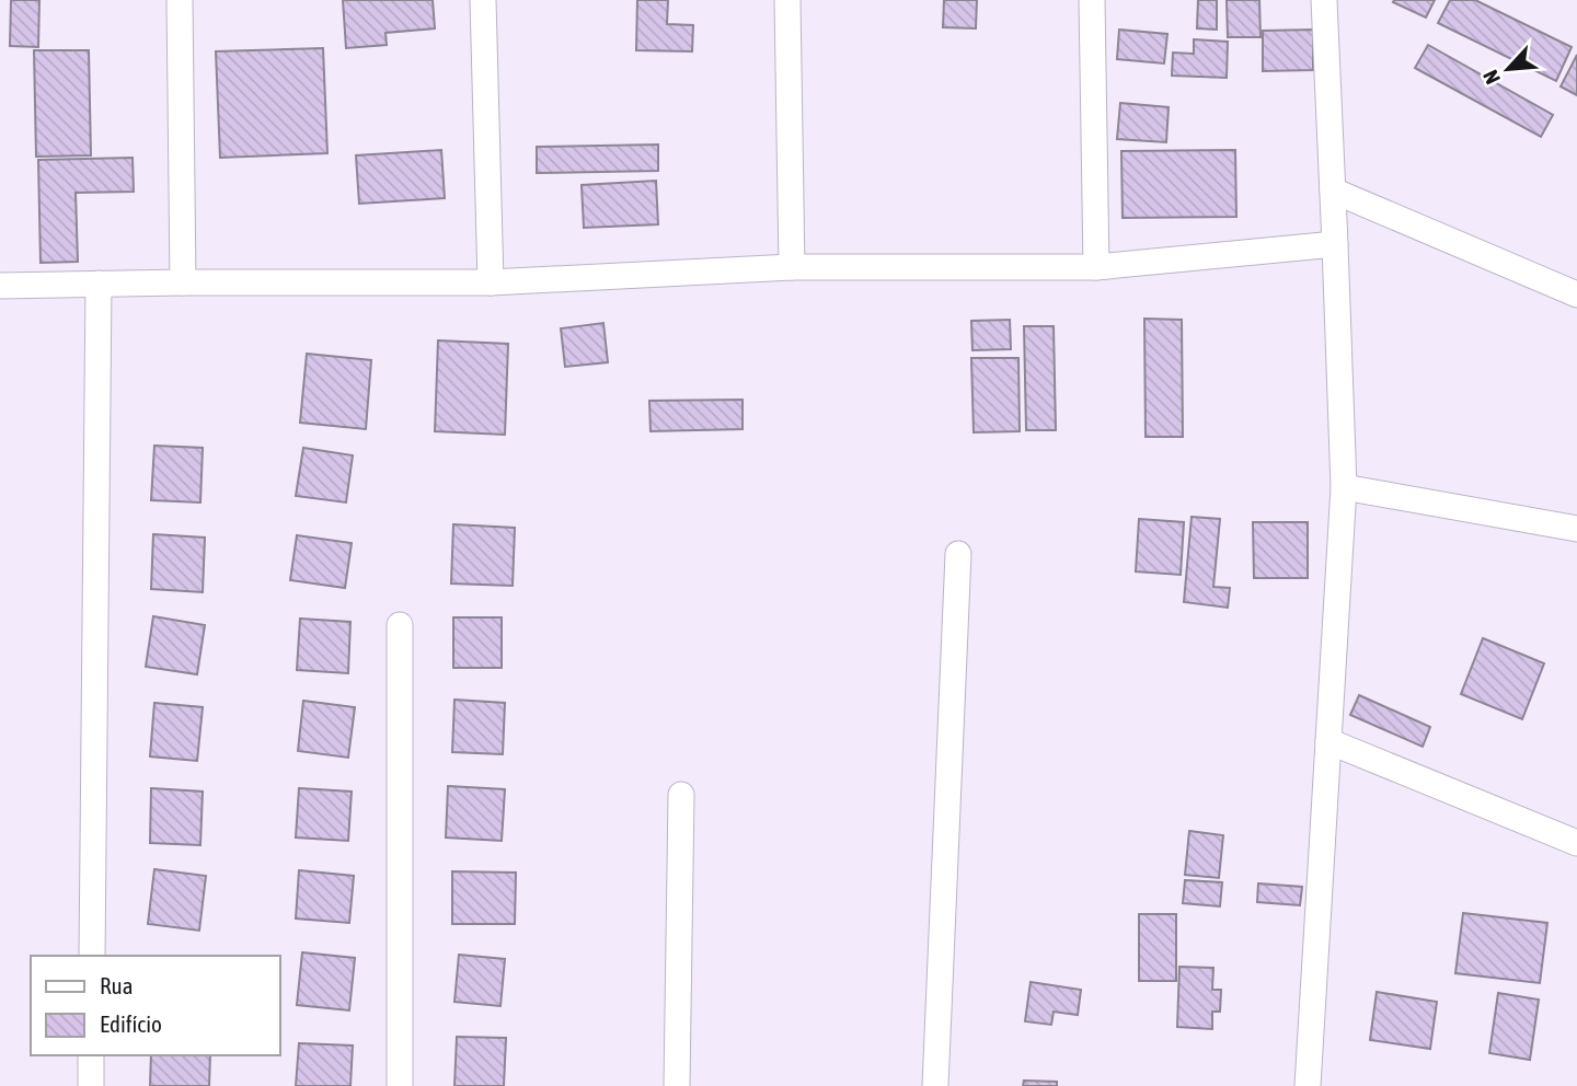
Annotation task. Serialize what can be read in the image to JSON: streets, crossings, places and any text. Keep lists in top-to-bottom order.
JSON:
{
  "legend": ["Rua", "Edifício"],
  "north": "bottom left"
}
